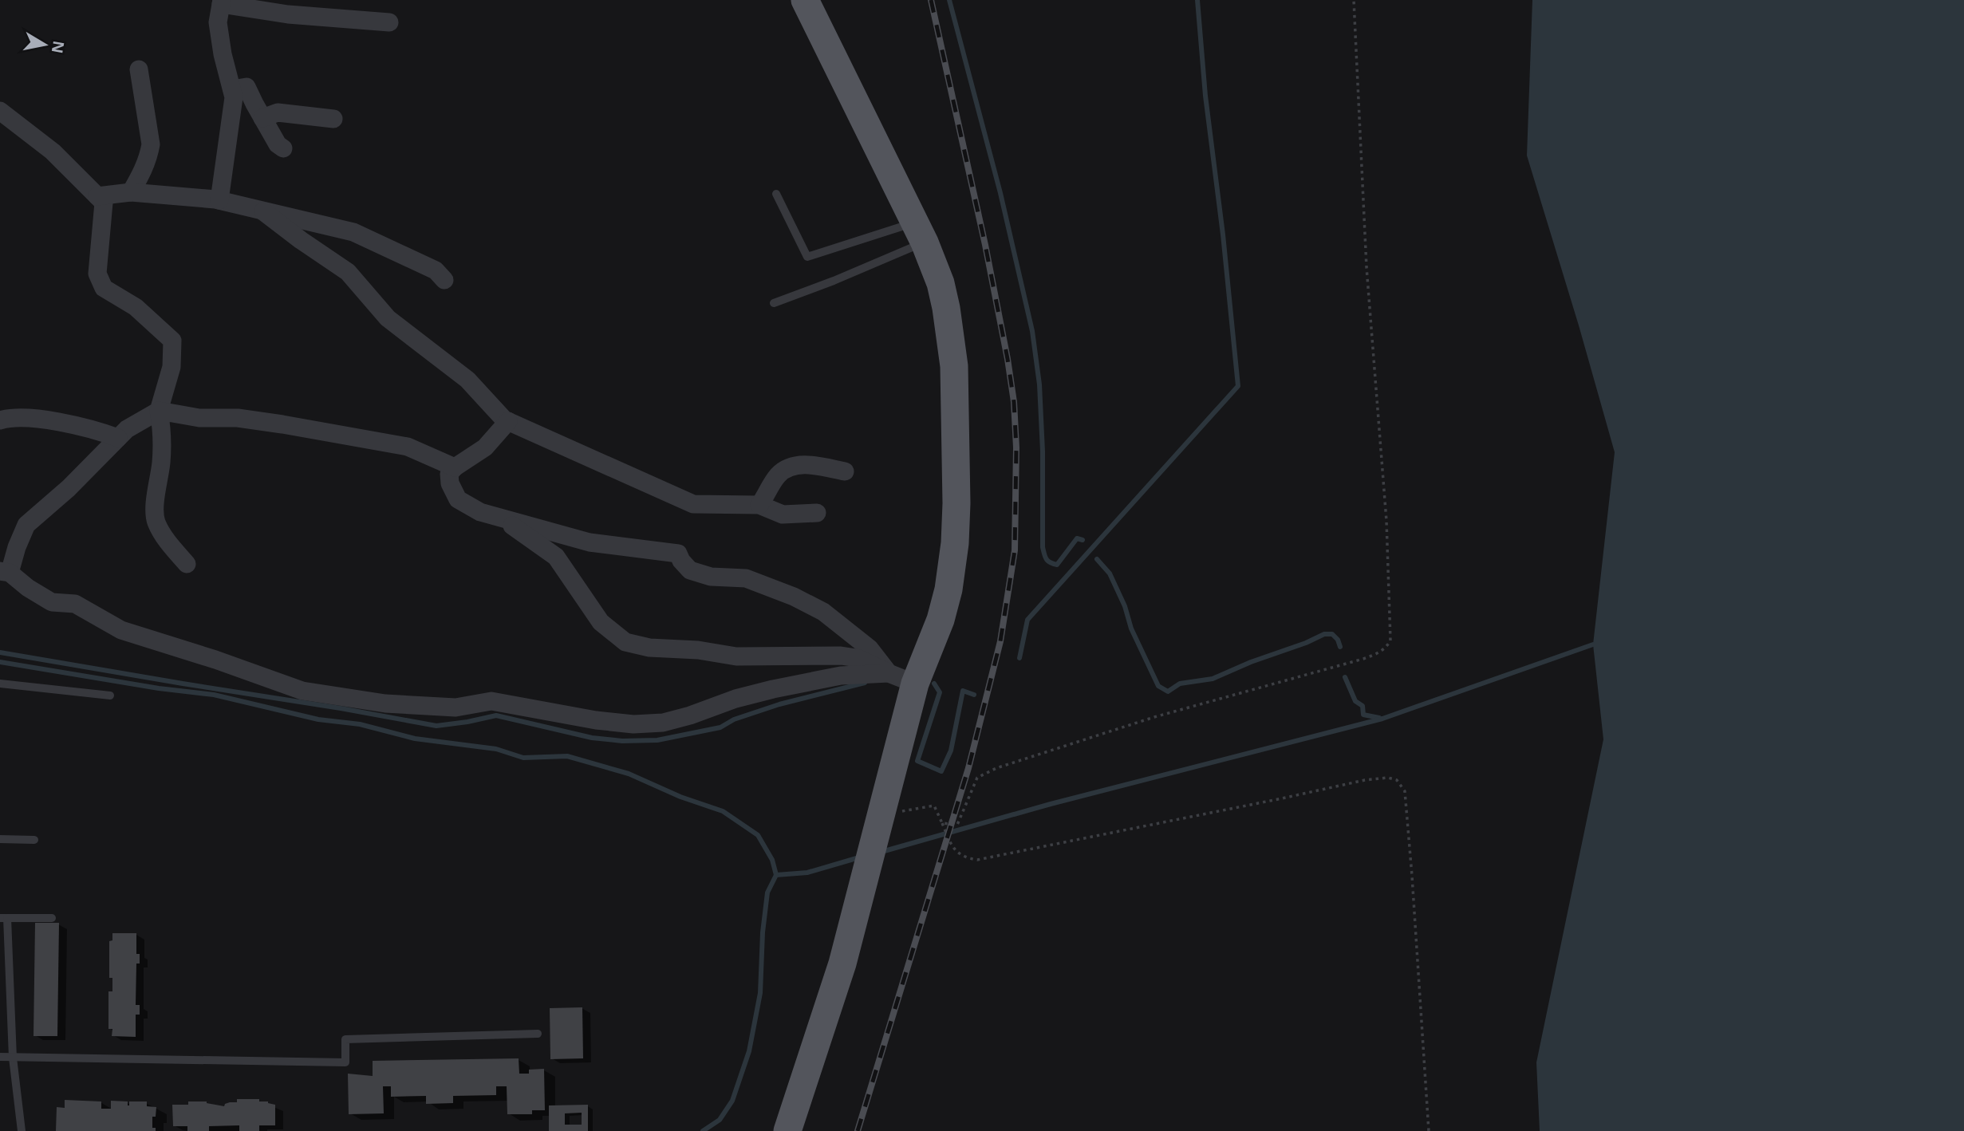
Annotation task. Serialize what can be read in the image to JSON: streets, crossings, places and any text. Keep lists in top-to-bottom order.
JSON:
{
  "north": "right"
}
